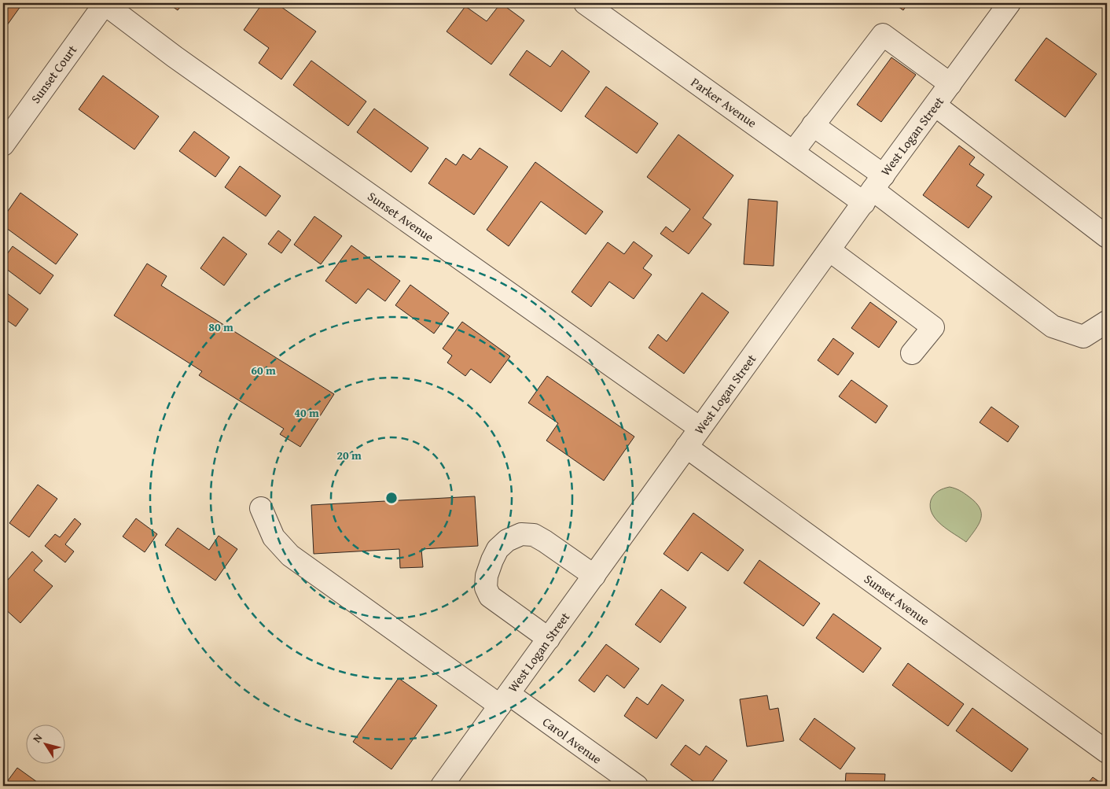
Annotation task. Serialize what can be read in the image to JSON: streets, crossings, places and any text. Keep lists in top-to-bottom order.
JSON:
{
  "streets": {
    "street": [
      "Sunset Court",
      "Parker Avenue",
      "West Logan Street",
      "Sunset Avenue",
      "Carol Avenue"
    ]
  },
  "crossings": [
    ["Sunset Court", "Sunset Avenue"],
    ["Parker Avenue", "West Logan Street"],
    ["West Logan Street", "Sunset Avenue"],
    ["West Logan Street", "Carol Avenue"]
  ],
  "north": "top left",
  "rings": [
    "80 m",
    "60 m",
    "40 m",
    "20 m"
  ]
}
